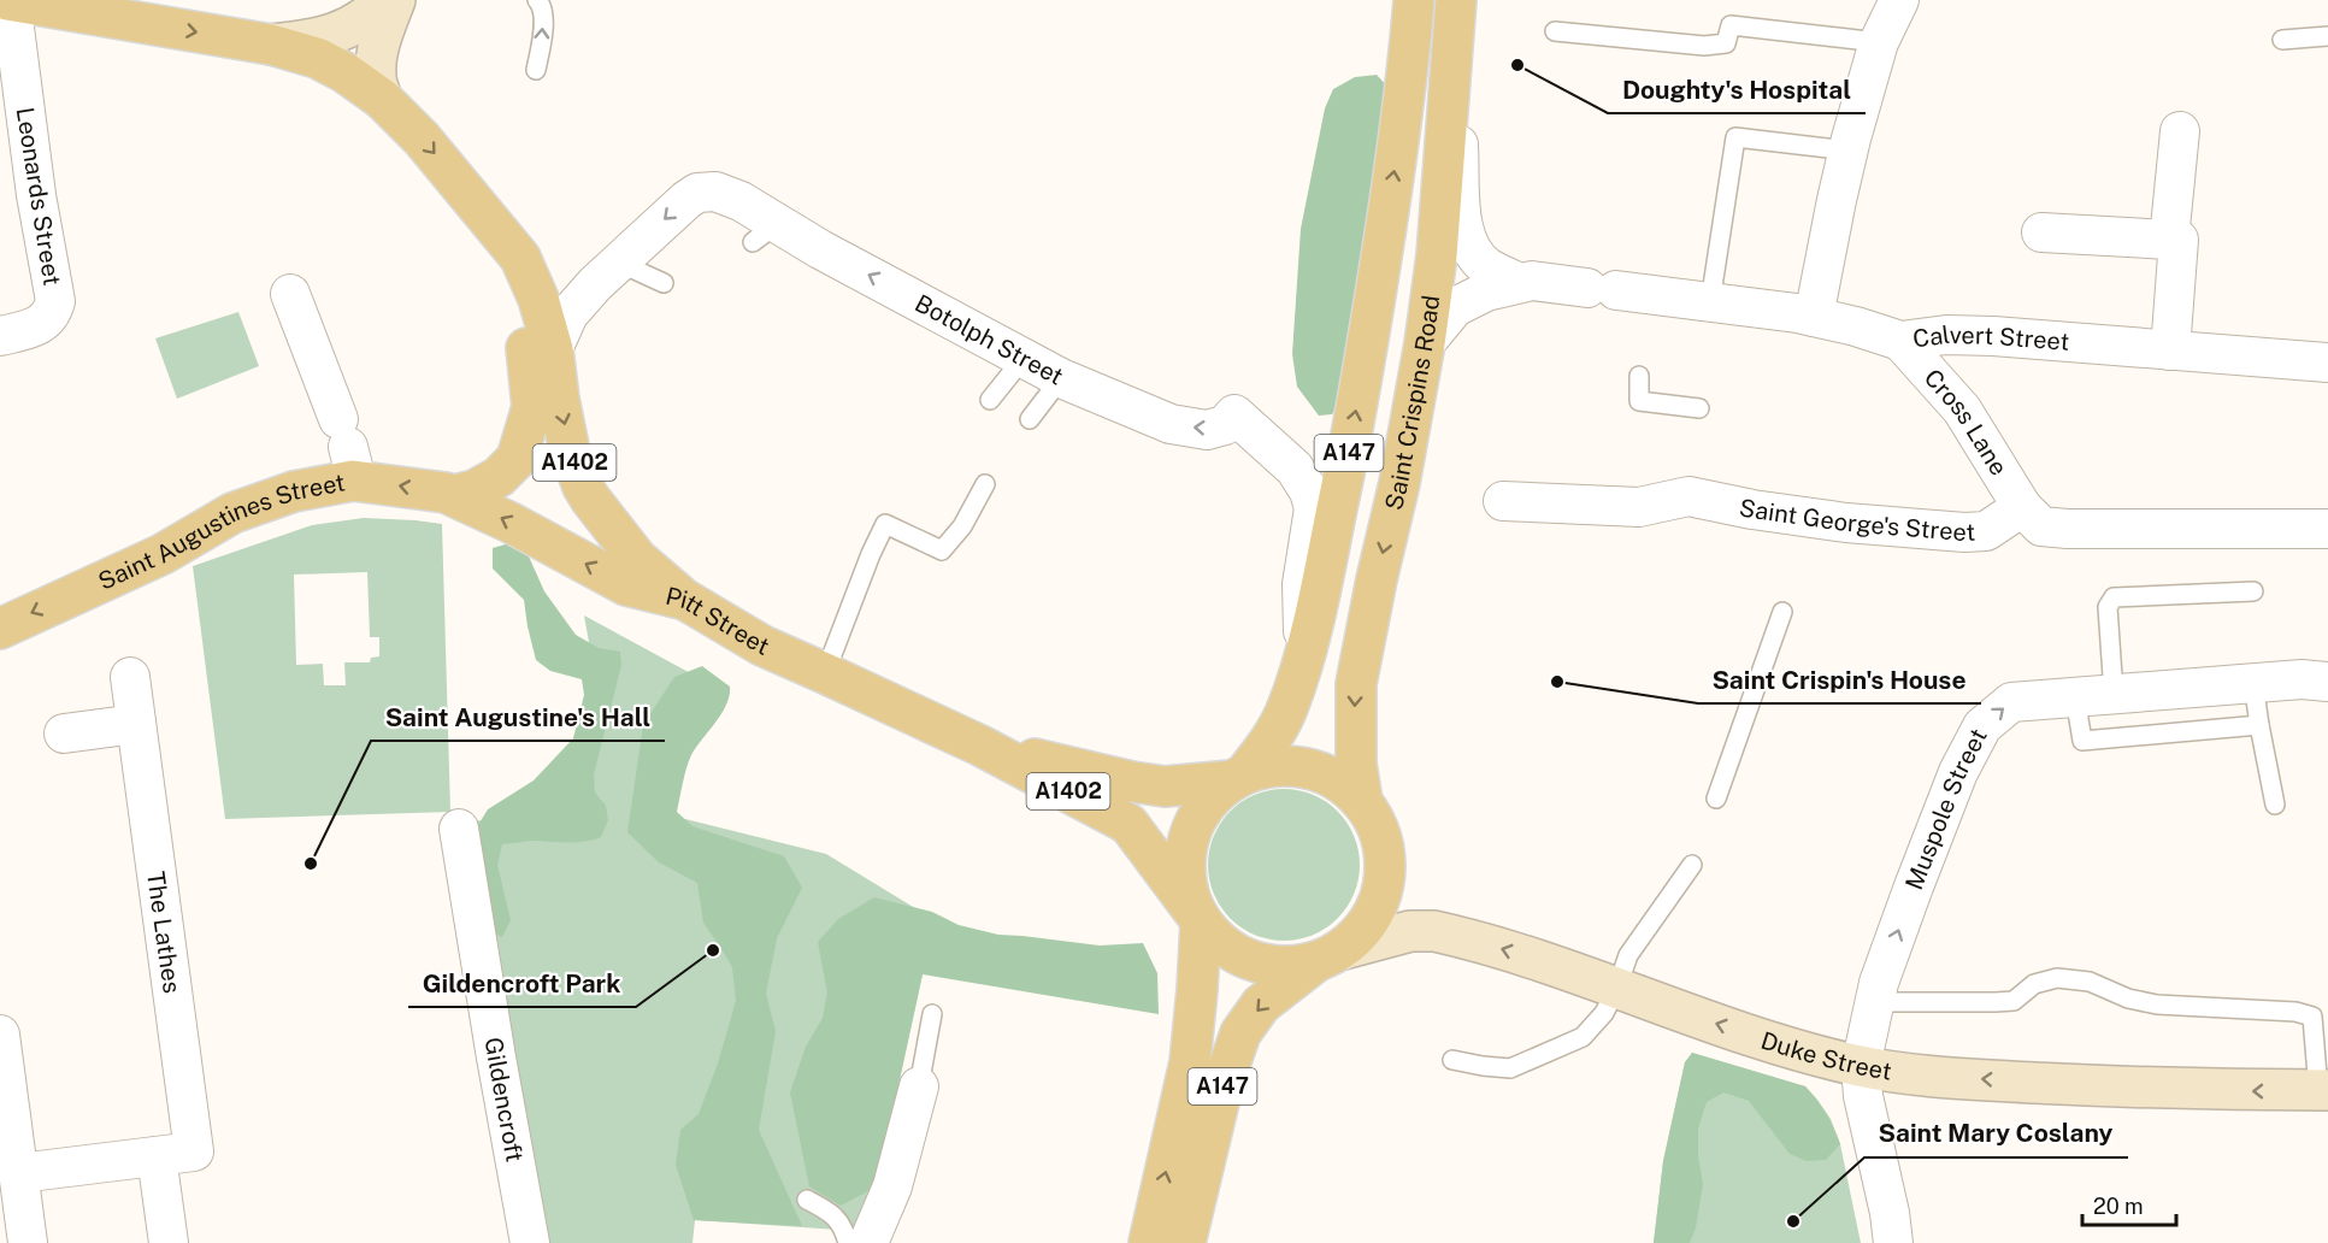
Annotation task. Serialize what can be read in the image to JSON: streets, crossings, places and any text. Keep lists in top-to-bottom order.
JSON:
{
  "streets": {
    "main road": [
      "Saint Crispins Road",
      "A147",
      "A1402",
      "Saint Augustines Street",
      "Pitt Street"
    ],
    "street": [
      "Leonards Street",
      "Botolph Street",
      "Calvert Street",
      "Cross Lane",
      "Saint George's Street",
      "Muspole Street",
      "The Lathes",
      "Duke Street",
      "Gildencroft"
    ]
  },
  "crossings": [
    ["Leonards Street", "A1402"],
    ["Botolph Street", "A147"],
    ["Botolph Street", "A1402"],
    ["Calvert Street", "Saint Crispins Road"],
    ["Calvert Street", "Cross Lane"],
    ["Saint Crispins Road", "A147"],
    ["Saint Crispins Road", "Pitt Street"],
    ["Saint Crispins Road", "Duke Street"],
    ["Cross Lane", "Saint George's Street"],
    ["A147", "Pitt Street"],
    ["A147", "Duke Street"],
    ["A1402", "Saint Augustines Street"],
    ["A1402", "Pitt Street"],
    ["Saint Augustines Street", "Pitt Street"],
    ["Pitt Street", "Duke Street"],
    ["Muspole Street", "Duke Street"]
  ],
  "one_way": ["Saint Augustines Street", "Muspole Street", "Duke Street"],
  "places": [
    "Doughty's Hospital",
    "Saint Crispin's House",
    "Saint Augustine's Hall",
    "Gildencroft Park",
    "Saint Mary Coslany"
  ],
  "scale_bar": "20 m"
}
